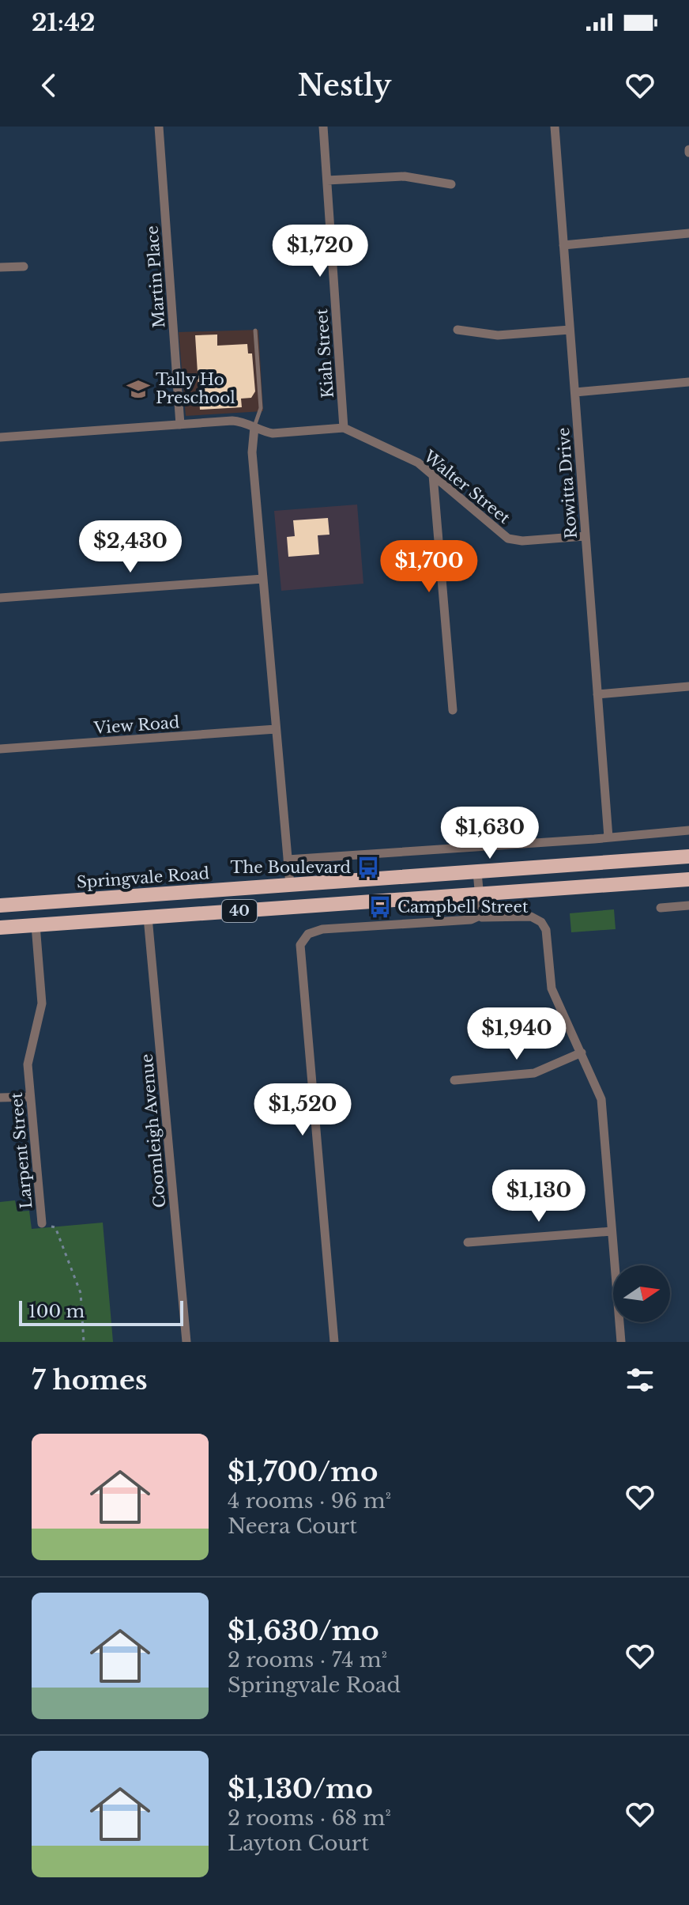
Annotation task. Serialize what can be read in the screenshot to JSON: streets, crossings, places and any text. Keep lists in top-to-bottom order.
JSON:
{
  "streets": {
    "highway": ["Springvale Road", "40"],
    "street": [
      "Martin Place",
      "Kiah Street",
      "Rowitta Drive",
      "Walter Street",
      "View Road",
      "Coomleigh Avenue",
      "Larpent Street"
    ]
  },
  "crossings": [
    ["Martin Place", "Walter Street"],
    ["Kiah Street", "Walter Street"],
    ["Rowitta Drive", "Walter Street"],
    ["40", "Coomleigh Avenue"],
    ["40", "Larpent Street"]
  ],
  "places": {
    "school or university": ["Tally Ho Preschool"],
    "bus stop": ["The Boulevard", "Campbell Street"]
  },
  "scale_bar": "100 m",
  "north": "right",
  "page": {
    "status": "21:42",
    "header": "Nestly",
    "price": [
      "$1,720",
      "$2,430",
      "$1,700",
      "$1,630",
      "$1,940",
      "$1,520",
      "$1,130"
    ],
    "scale": "100 m",
    "heading": "7 homes",
    "list": [
      {
        "name": "$1,700/mo",
        "note": "4 rooms · 96 m² · Neera Court"
      },
      {
        "name": "$1,630/mo",
        "note": "2 rooms · 74 m² · Springvale Road"
      },
      {
        "name": "$1,130/mo",
        "note": "2 rooms · 68 m² · Layton Court"
      }
    ]
  }
}
